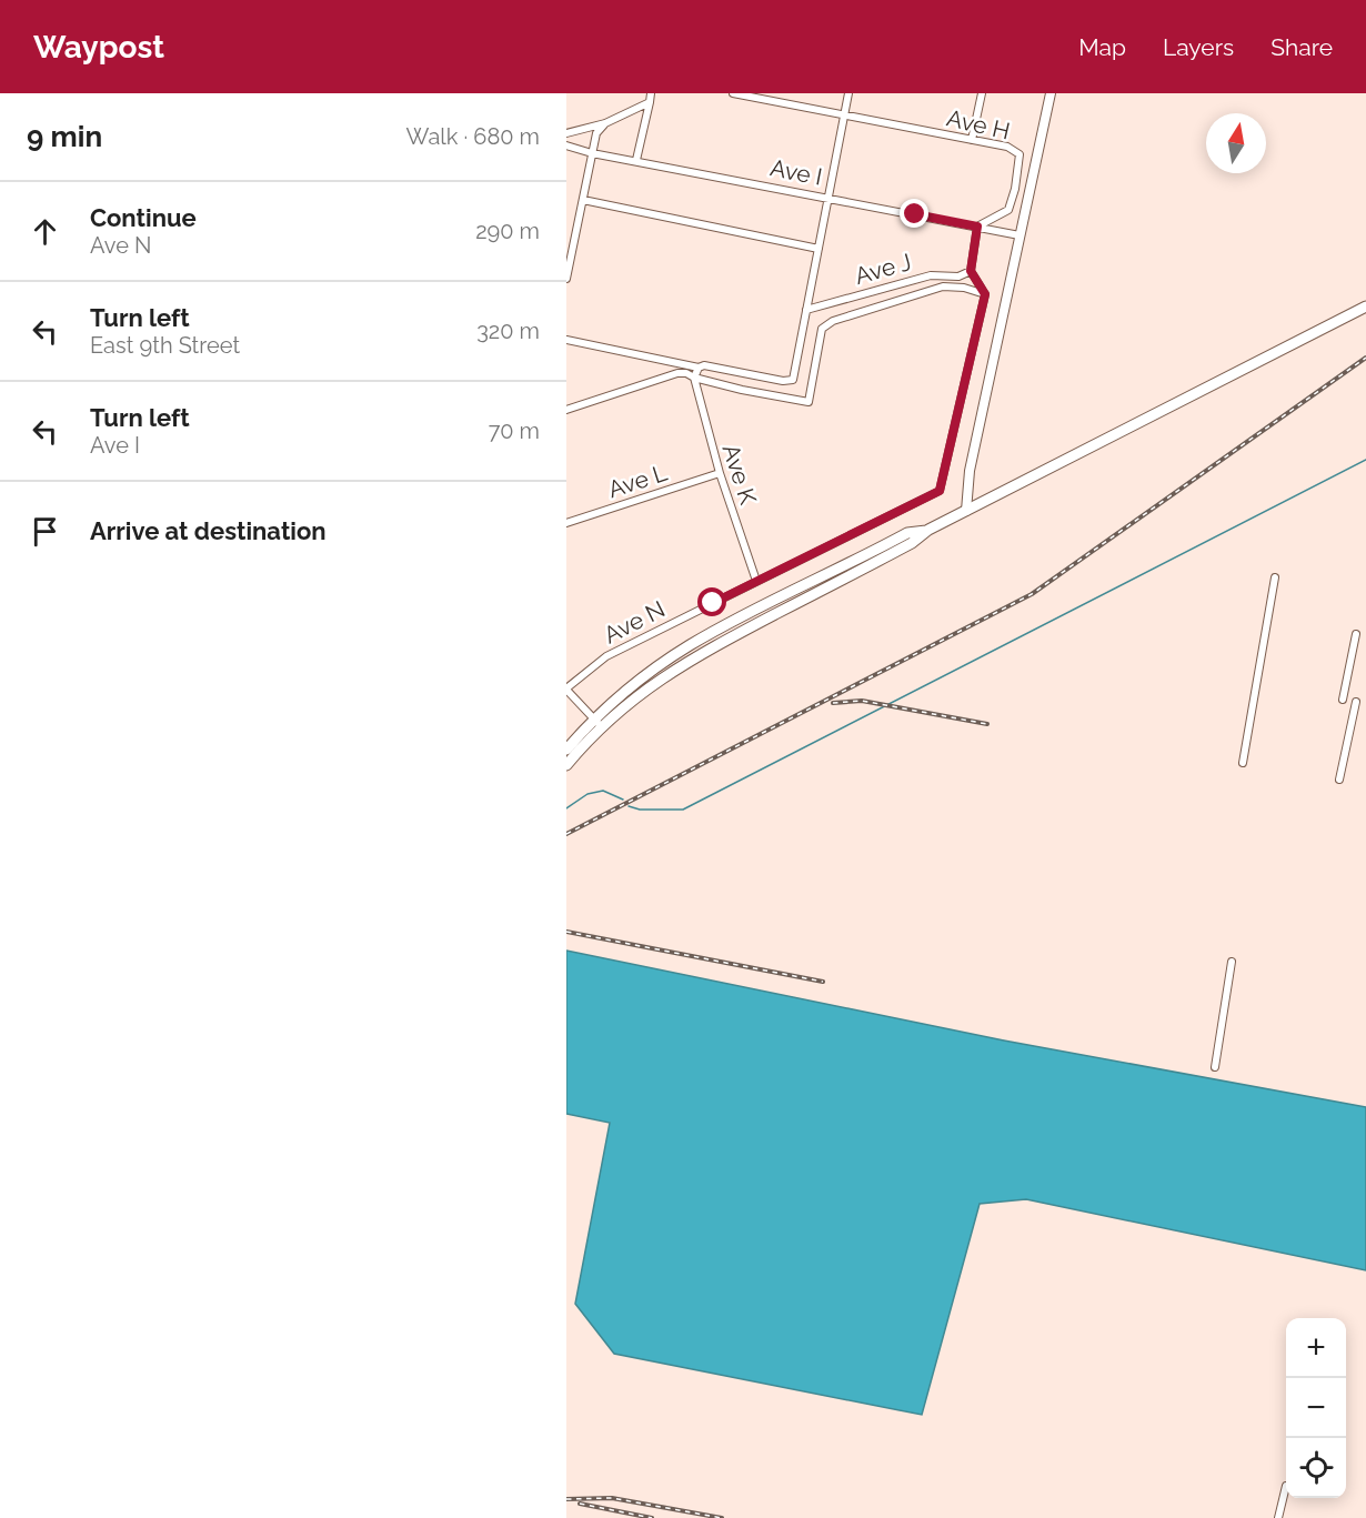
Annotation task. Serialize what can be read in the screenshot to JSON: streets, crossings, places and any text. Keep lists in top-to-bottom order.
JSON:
{
  "streets": {
    "street": [
      "Ave H",
      "Ave I",
      "Ave J",
      "Ave K",
      "Ave L",
      "Ave N"
    ]
  },
  "crossings": [
    ["Ave H", "Ave I"],
    ["Ave K", "Ave L"],
    ["Ave K", "Ave N"]
  ],
  "north": "top",
  "page": {
    "header": "Waypost",
    "nav": ["Map", "Layers", "Share"],
    "heading": ["9 min", "Walk · 680 m"],
    "list": [
      ["Continue", "Ave N", "290 m"],
      ["Turn left", "East 9th Street", "320 m"],
      ["Turn left", "Ave I", "70 m"],
      "Arrive at destination"
    ],
    "map_buttons": ["+", "−"]
  }
}
